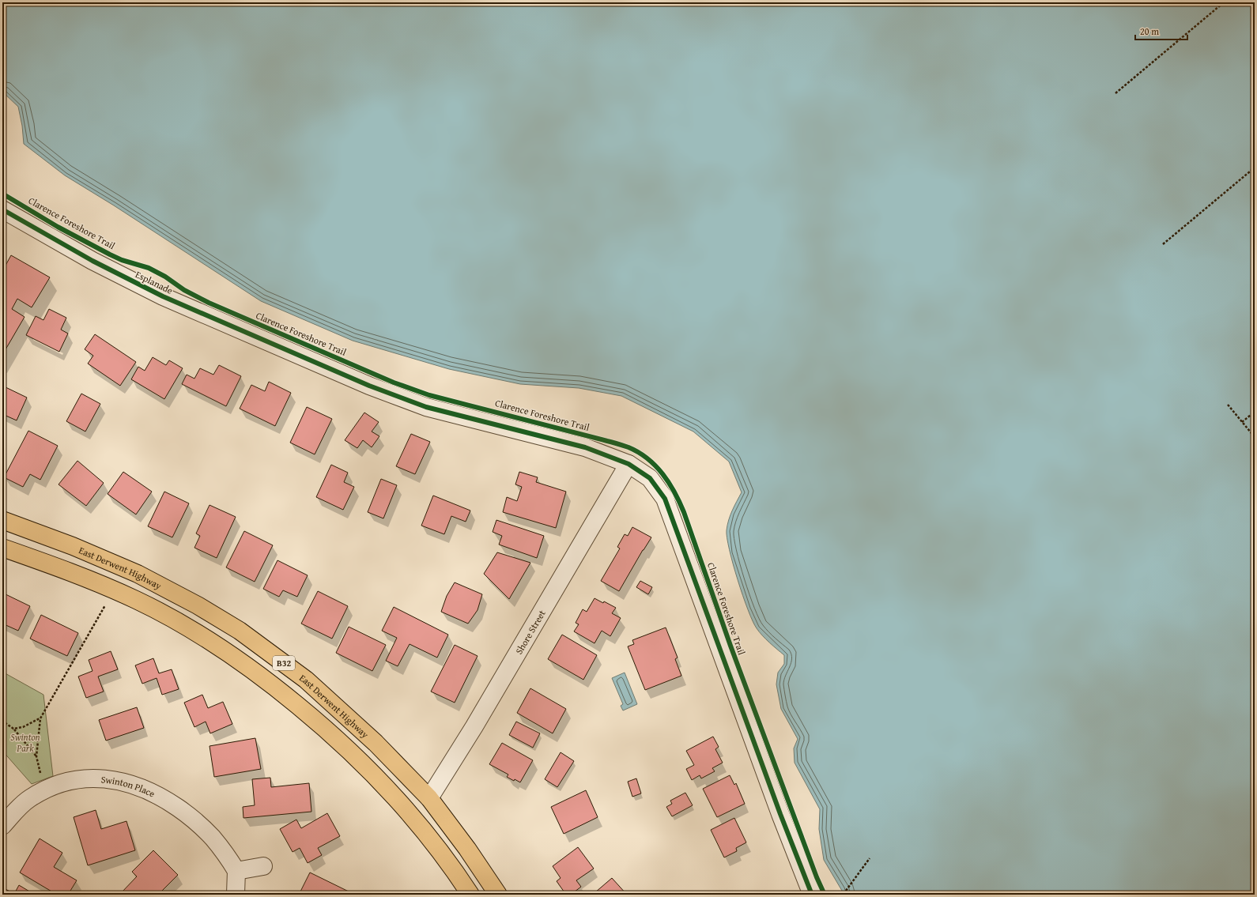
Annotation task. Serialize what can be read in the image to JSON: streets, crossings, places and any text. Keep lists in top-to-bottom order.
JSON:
{
  "streets": {
    "main road": ["East Derwent Highway", "B32"],
    "street": ["Esplanade", "Shore Street", "Swinton Place"],
    "cycle path": ["Clarence Foreshore Trail"]
  },
  "crossings": [
    ["Esplanade", "Shore Street"],
    ["East Derwent Highway", "Shore Street"]
  ],
  "parks": ["Swinton Park"],
  "scale_bar": "20 m"
}
